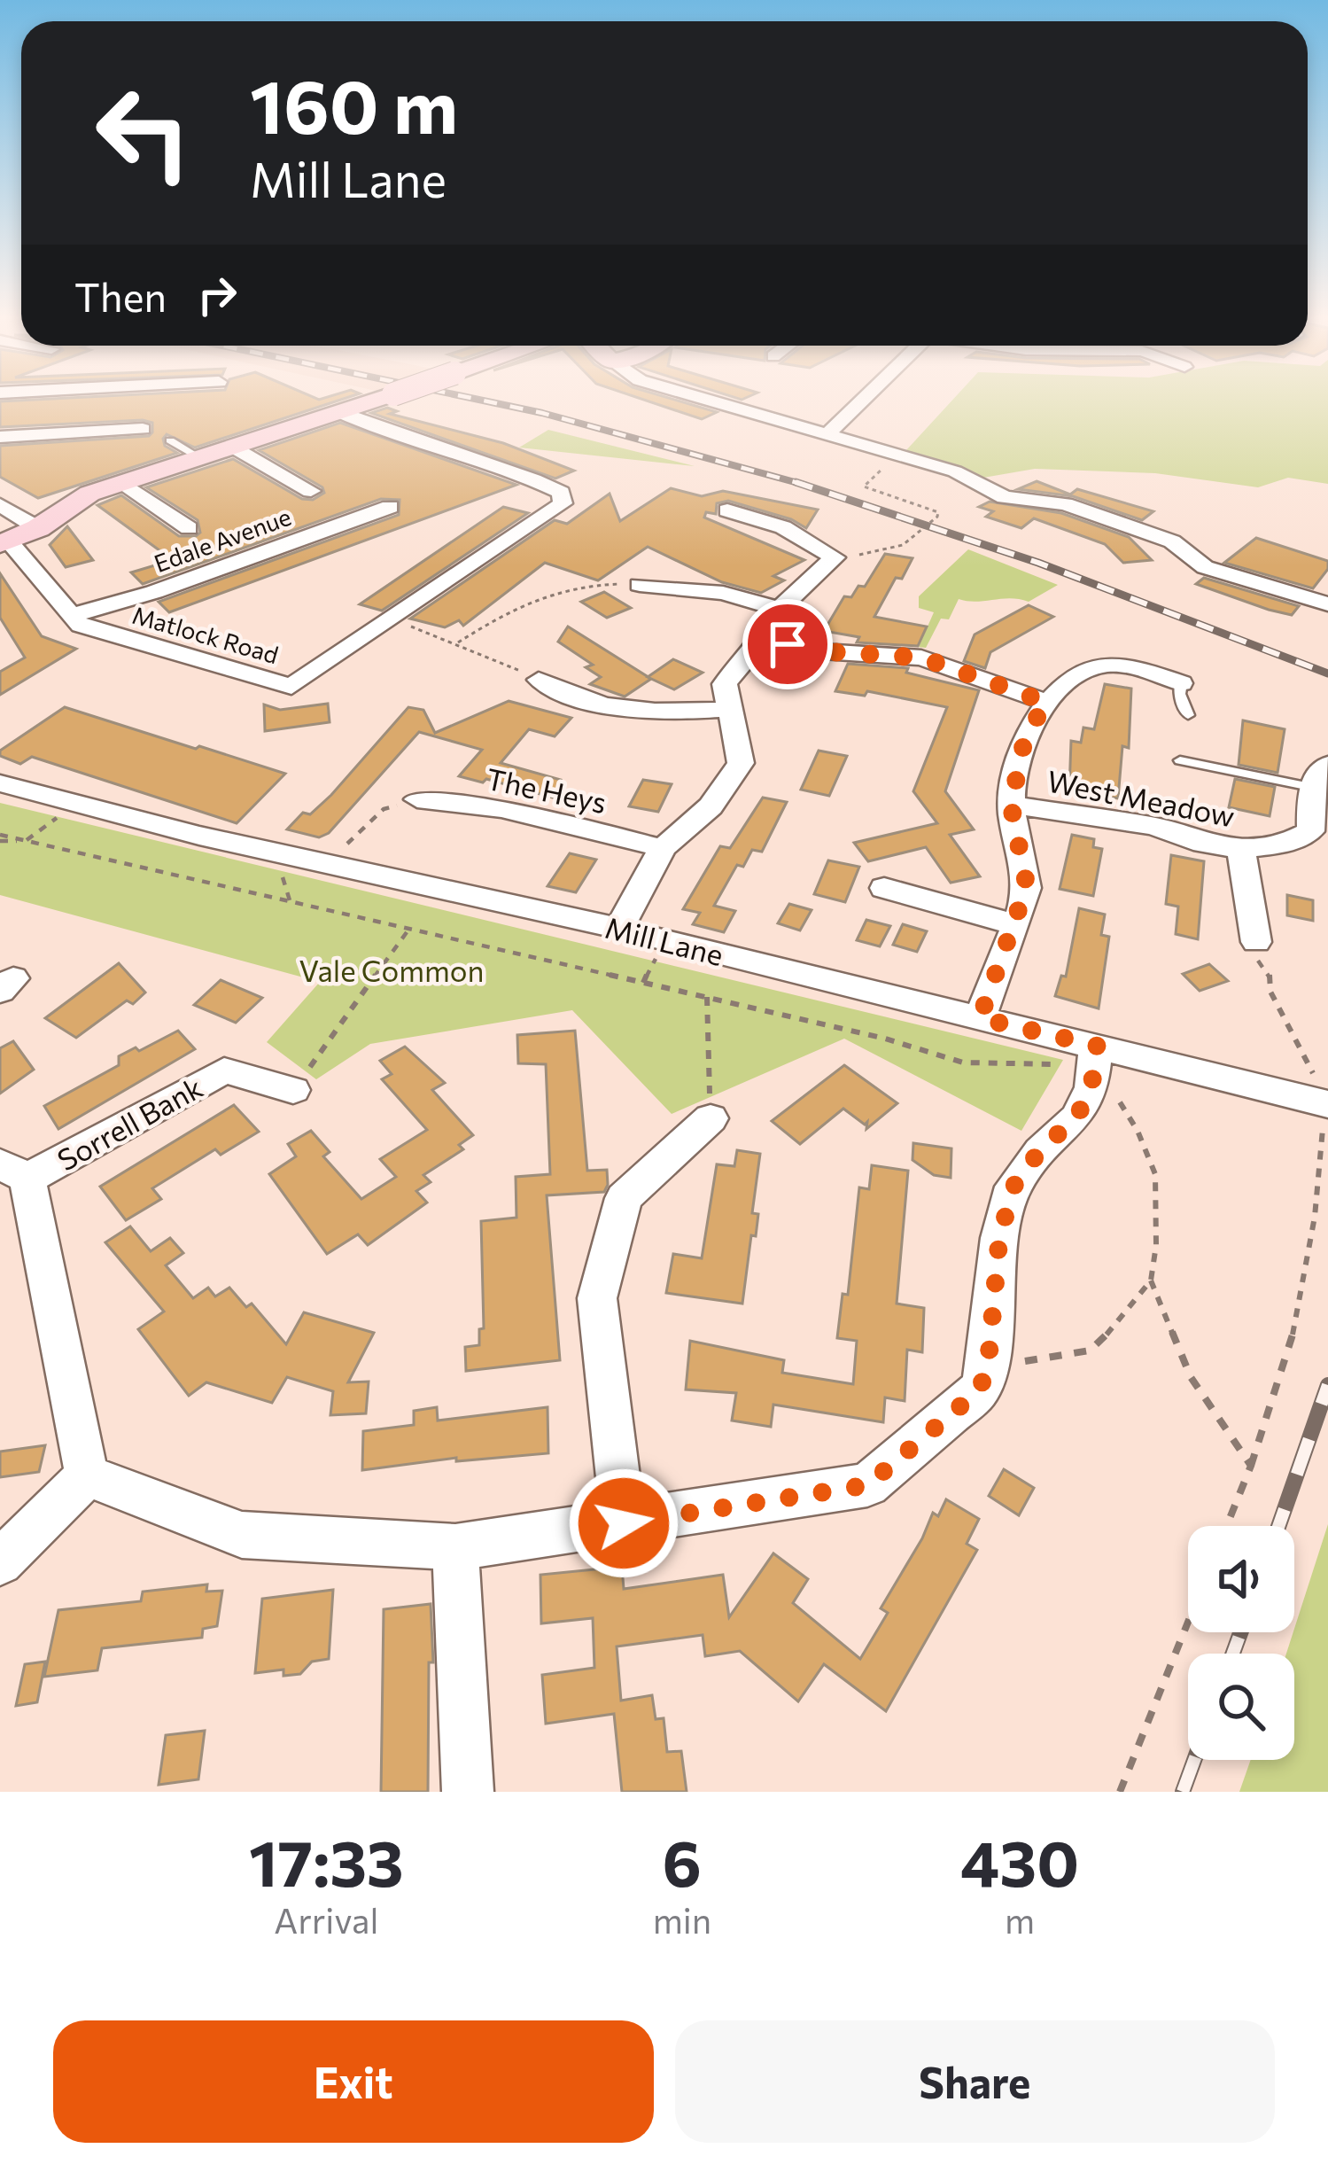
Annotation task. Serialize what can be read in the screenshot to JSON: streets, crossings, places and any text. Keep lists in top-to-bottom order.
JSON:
{
  "streets": {
    "street": [
      "Edale Avenue",
      "Matlock Road",
      "The Heys",
      "West Meadow",
      "Mill Lane",
      "Sorrell Bank"
    ]
  },
  "crossings": [
    ["Edale Avenue", "Matlock Road"]
  ],
  "parks": ["Vale Common"],
  "page": {
    "turn": ["160 m", "Mill Lane"],
    "then": "Then",
    "eta": [
      "17:33",
      "Arrival",
      "6",
      "min",
      "430",
      "m"
    ],
    "buttons": ["Exit", "Share"]
  }
}
